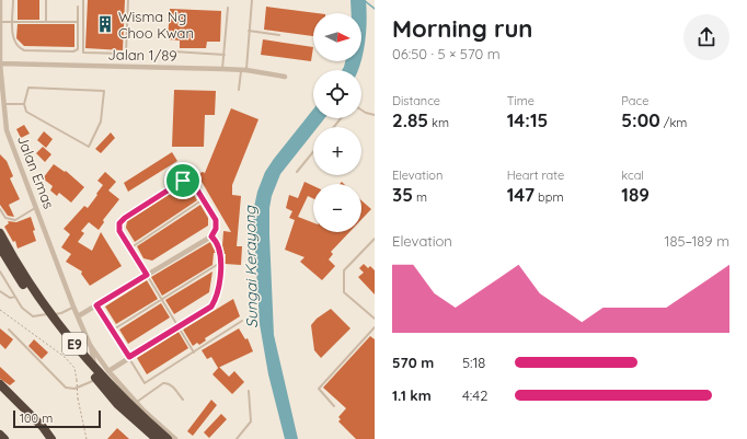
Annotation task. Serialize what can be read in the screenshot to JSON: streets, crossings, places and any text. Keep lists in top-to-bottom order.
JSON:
{
  "streets": {
    "highway": ["E9"],
    "street": ["Jalan 1/89", "Jalan Emas"]
  },
  "crossings": [
    ["Jalan 1/89", "Jalan Emas"]
  ],
  "water": ["Sungai Kerayong"],
  "places": {
    "building": ["Wisma Ng Choo Kwan"]
  },
  "scale_bar": "100 m",
  "north": "right",
  "page": {
    "heading": ["Morning run", "06:50 · 5 × 570 m"],
    "map_buttons": ["+", "−"],
    "stats": [
      ["Distance", "2.85 km"],
      ["Time", "14:15"],
      ["Pace", "5:00 /km"],
      ["Elevation", "35 m"],
      ["Heart rate", "147 bpm"],
      ["kcal", "189"]
    ],
    "chart": ["Elevation", "185–189 m"],
    "list": [
      {
        "name": "570 m",
        "note": "5:18"
      },
      {
        "name": "1.1 km",
        "note": "4:42"
      }
    ],
    "scale": "100 m"
  }
}
